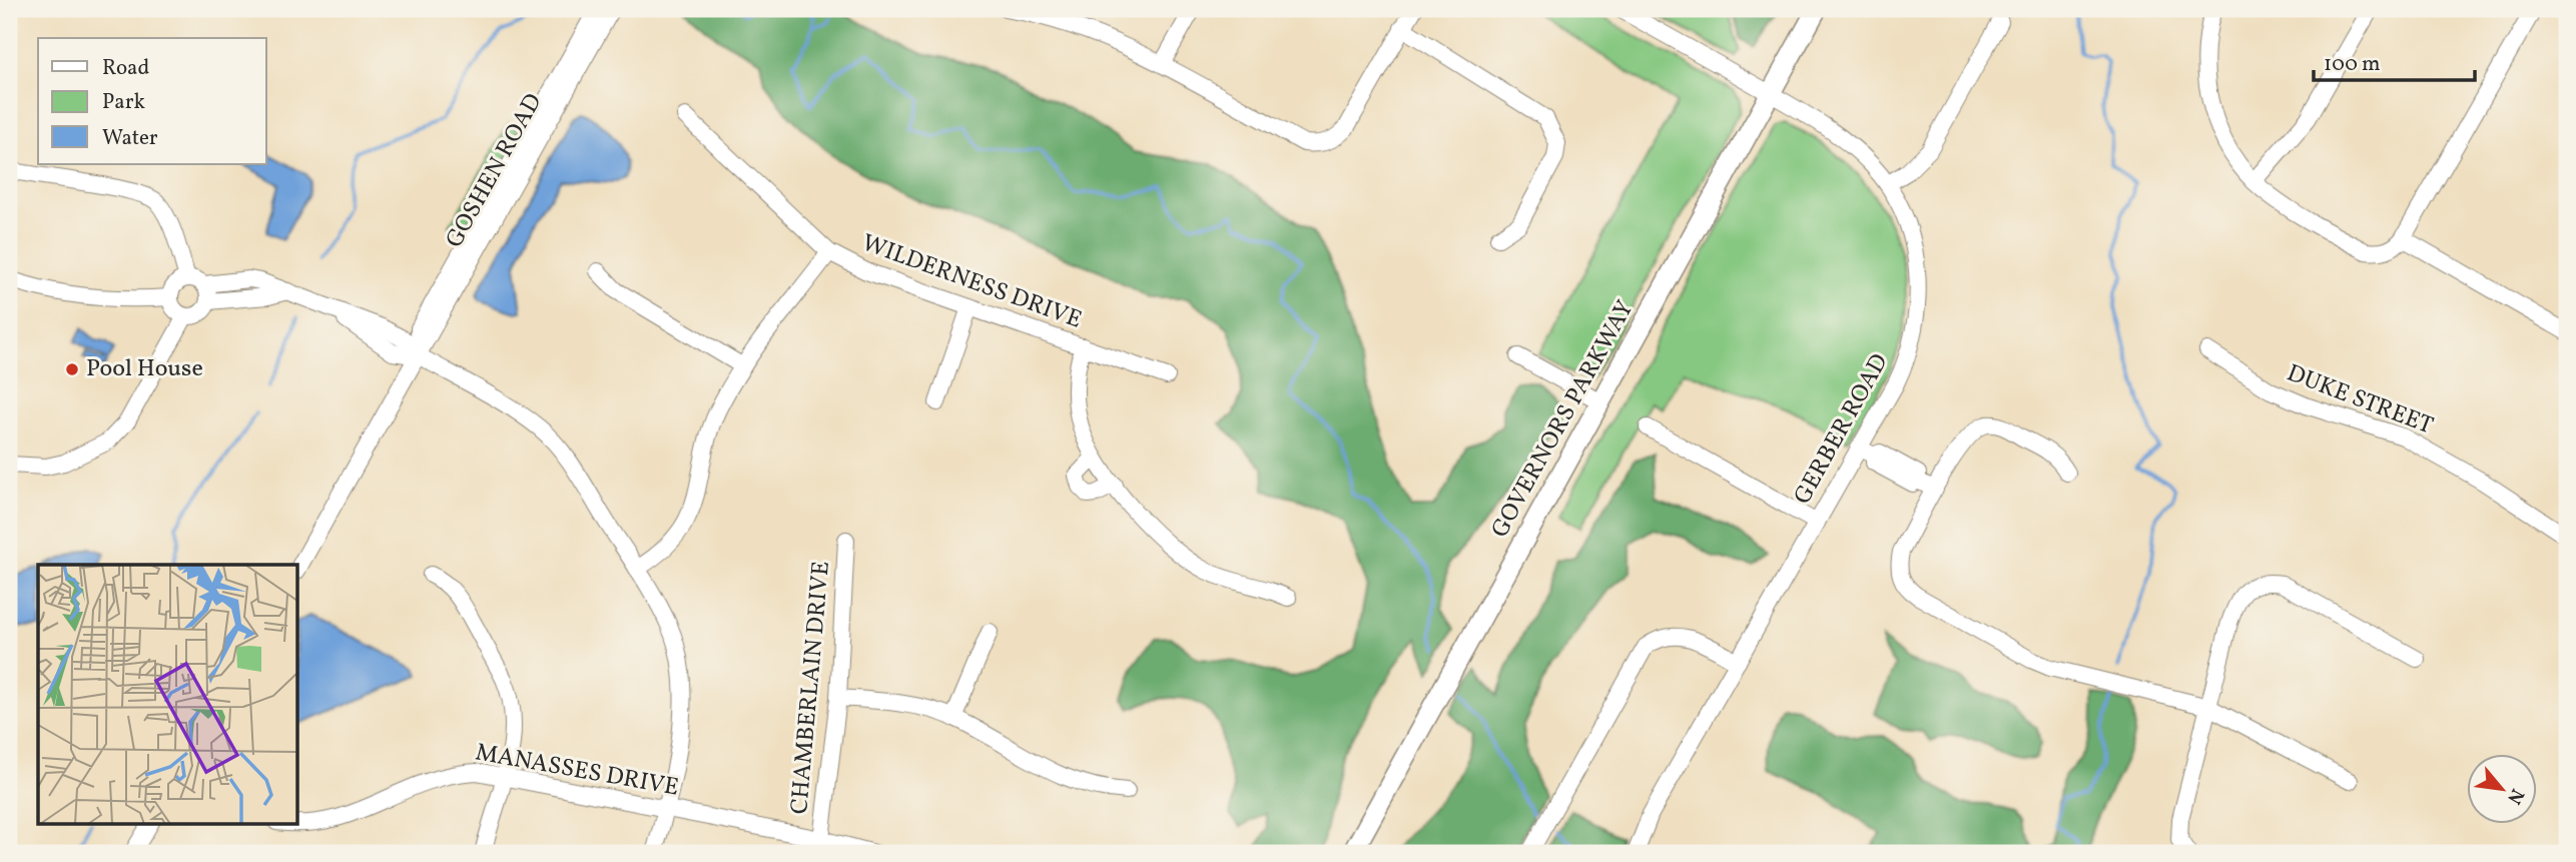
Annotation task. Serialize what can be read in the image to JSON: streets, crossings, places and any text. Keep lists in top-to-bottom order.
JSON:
{
  "streets": {
    "main road": ["GOVERNORS PARKWAY"],
    "street": [
      "GOSHEN ROAD",
      "WILDERNESS DRIVE",
      "DUKE STREET",
      "GERBER ROAD",
      "CHAMBERLAIN DRIVE",
      "MANASSES DRIVE"
    ]
  },
  "crossings": [
    ["GOVERNORS PARKWAY", "GERBER ROAD"],
    ["CHAMBERLAIN DRIVE", "MANASSES DRIVE"]
  ],
  "places": ["Pool House"],
  "legend": ["Road", "Park", "Water"],
  "scale_bar": "100 m",
  "north": "bottom right"
}
